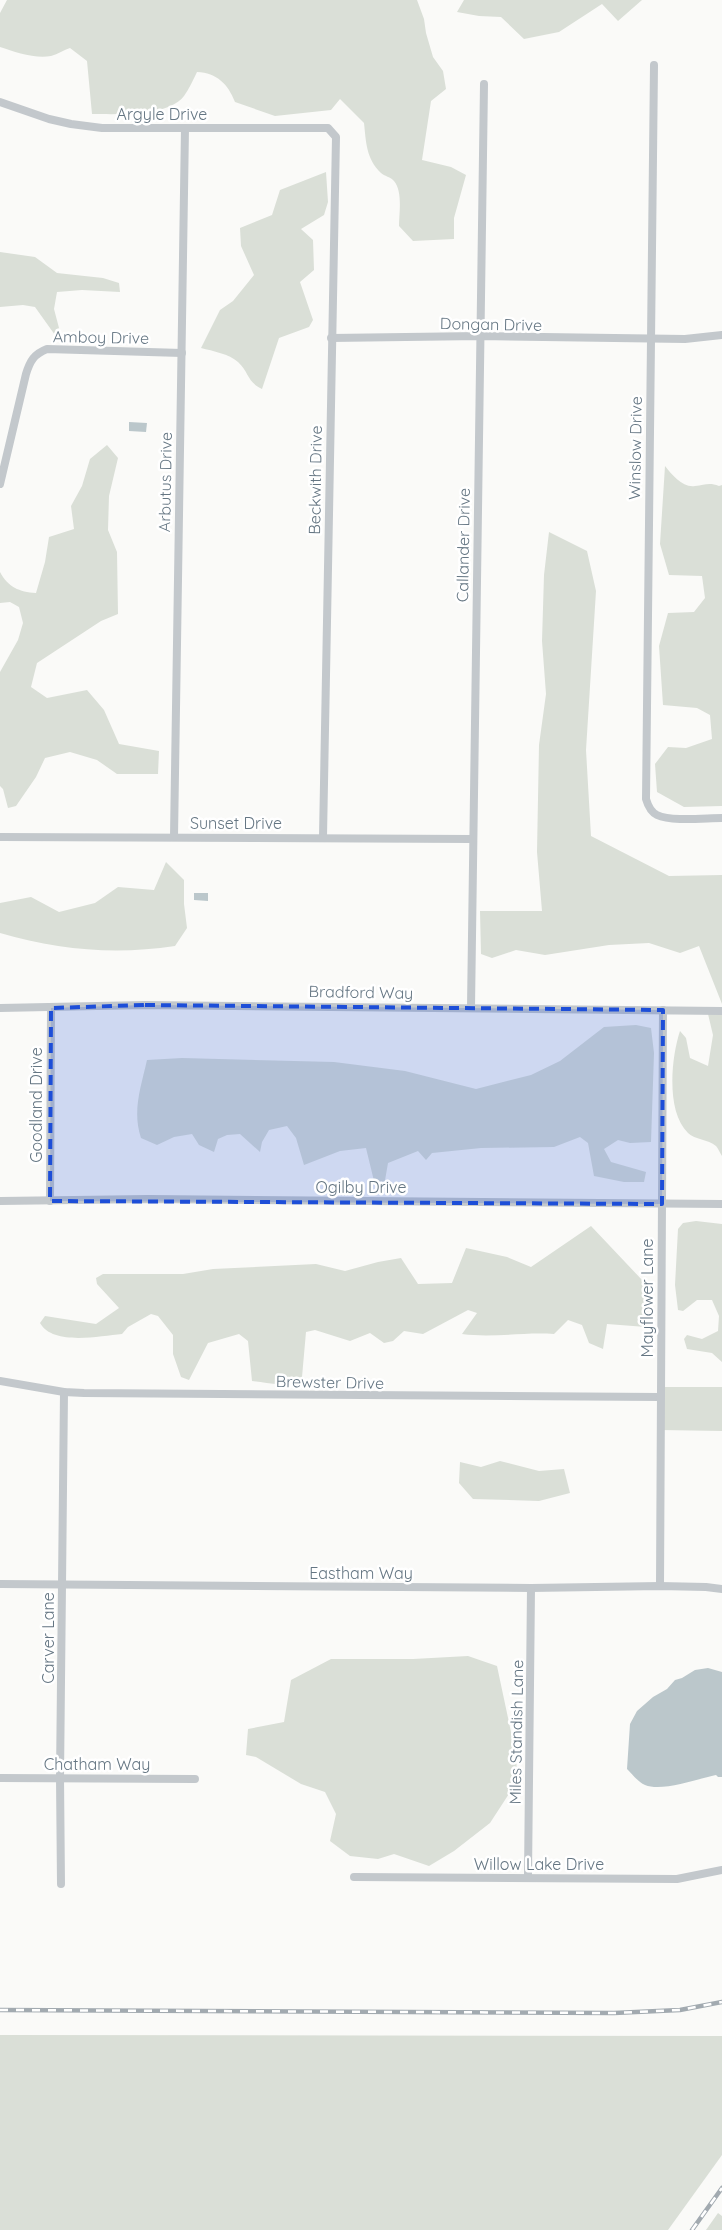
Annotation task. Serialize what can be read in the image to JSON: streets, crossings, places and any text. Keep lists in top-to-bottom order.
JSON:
{
  "streets": {
    "street": [
      "Argyle Drive",
      "Dongan Drive",
      "Amboy Drive",
      "Winslow Drive",
      "Beckwith Drive",
      "Arbutus Drive",
      "Callander Drive",
      "Sunset Drive",
      "Bradford Way",
      "Goodland Drive",
      "Ogilby Drive",
      "Mayflower Lane",
      "Brewster Drive",
      "Eastham Way",
      "Carver Lane",
      "Miles Standish Lane",
      "Chatham Way",
      "Willow Lake Drive"
    ]
  },
  "crossings": [
    ["Argyle Drive", "Beckwith Drive"],
    ["Argyle Drive", "Arbutus Drive"],
    ["Dongan Drive", "Winslow Drive"],
    ["Dongan Drive", "Beckwith Drive"],
    ["Dongan Drive", "Callander Drive"],
    ["Amboy Drive", "Arbutus Drive"],
    ["Beckwith Drive", "Sunset Drive"],
    ["Arbutus Drive", "Sunset Drive"],
    ["Callander Drive", "Sunset Drive"],
    ["Callander Drive", "Bradford Way"],
    ["Bradford Way", "Goodland Drive"],
    ["Bradford Way", "Mayflower Lane"],
    ["Goodland Drive", "Ogilby Drive"],
    ["Ogilby Drive", "Mayflower Lane"],
    ["Mayflower Lane", "Brewster Drive"],
    ["Mayflower Lane", "Eastham Way"],
    ["Brewster Drive", "Carver Lane"],
    ["Eastham Way", "Carver Lane"],
    ["Eastham Way", "Miles Standish Lane"],
    ["Carver Lane", "Chatham Way"],
    ["Miles Standish Lane", "Willow Lake Drive"]
  ]
}
